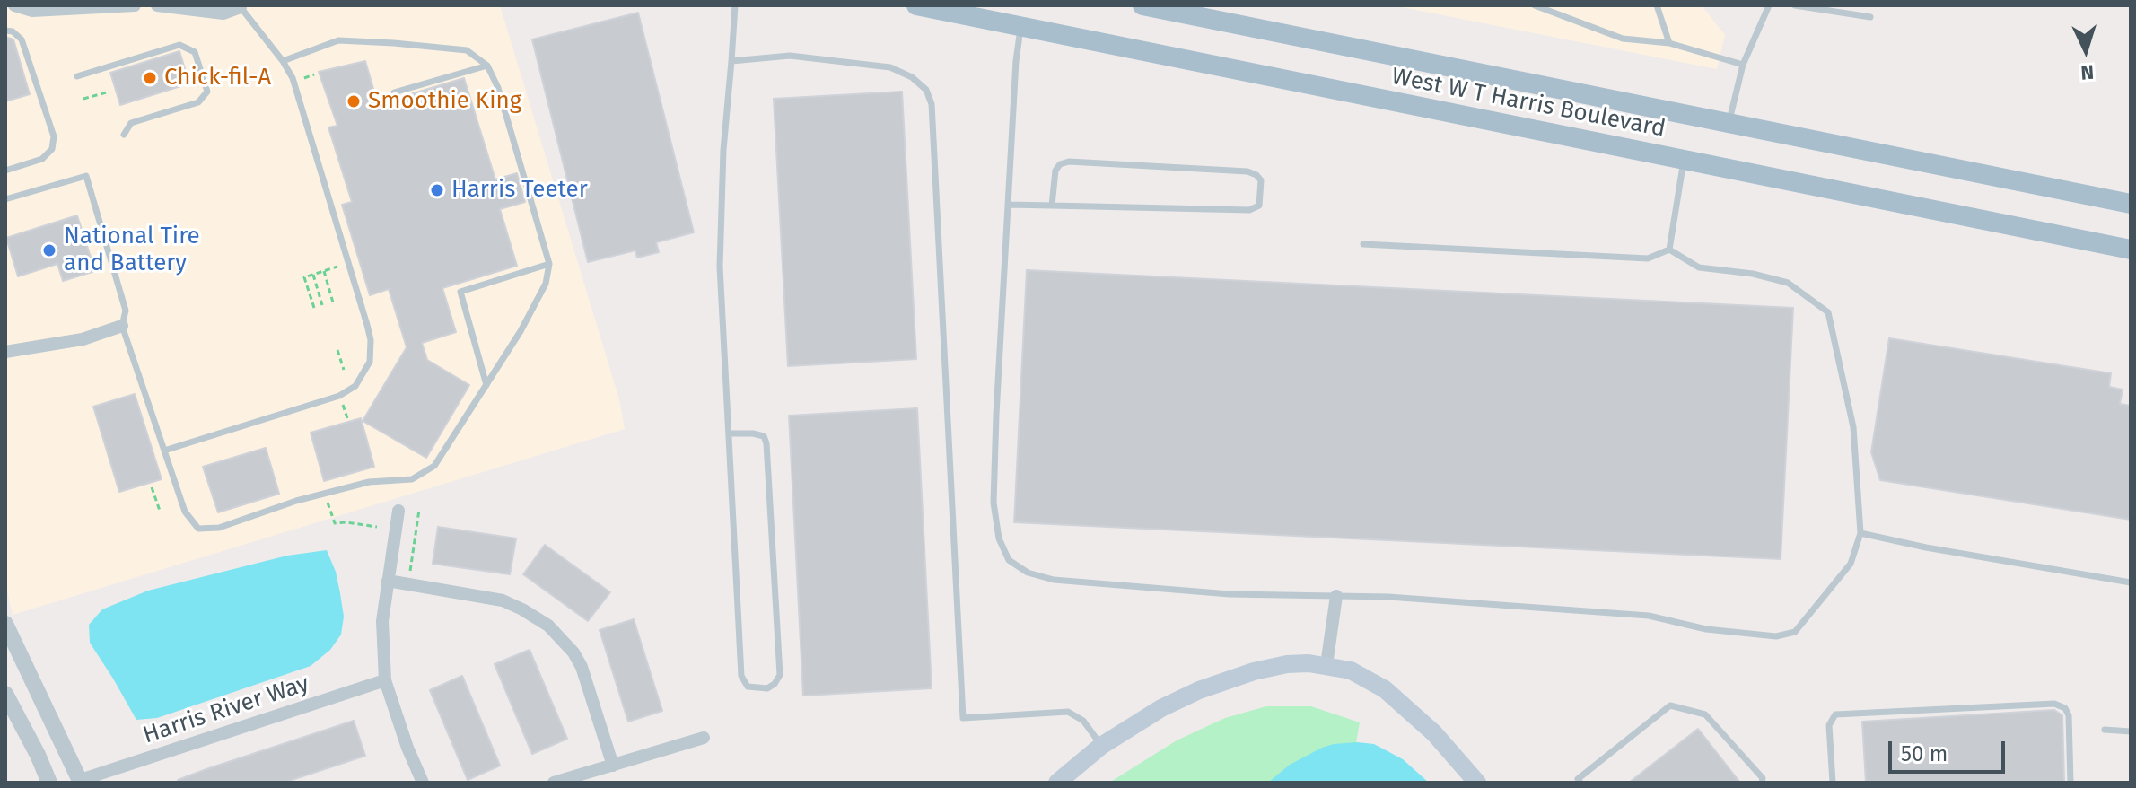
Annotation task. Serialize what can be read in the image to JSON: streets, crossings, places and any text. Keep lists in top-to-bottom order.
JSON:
{
  "streets": {
    "main road": ["West W T Harris Boulevard"],
    "street": ["Harris River Way"]
  },
  "places": [
    "Chick-fil-A",
    "Smoothie King",
    "Harris Teeter",
    "National Tire and Battery"
  ],
  "scale_bar": "50 m",
  "north": "bottom"
}
